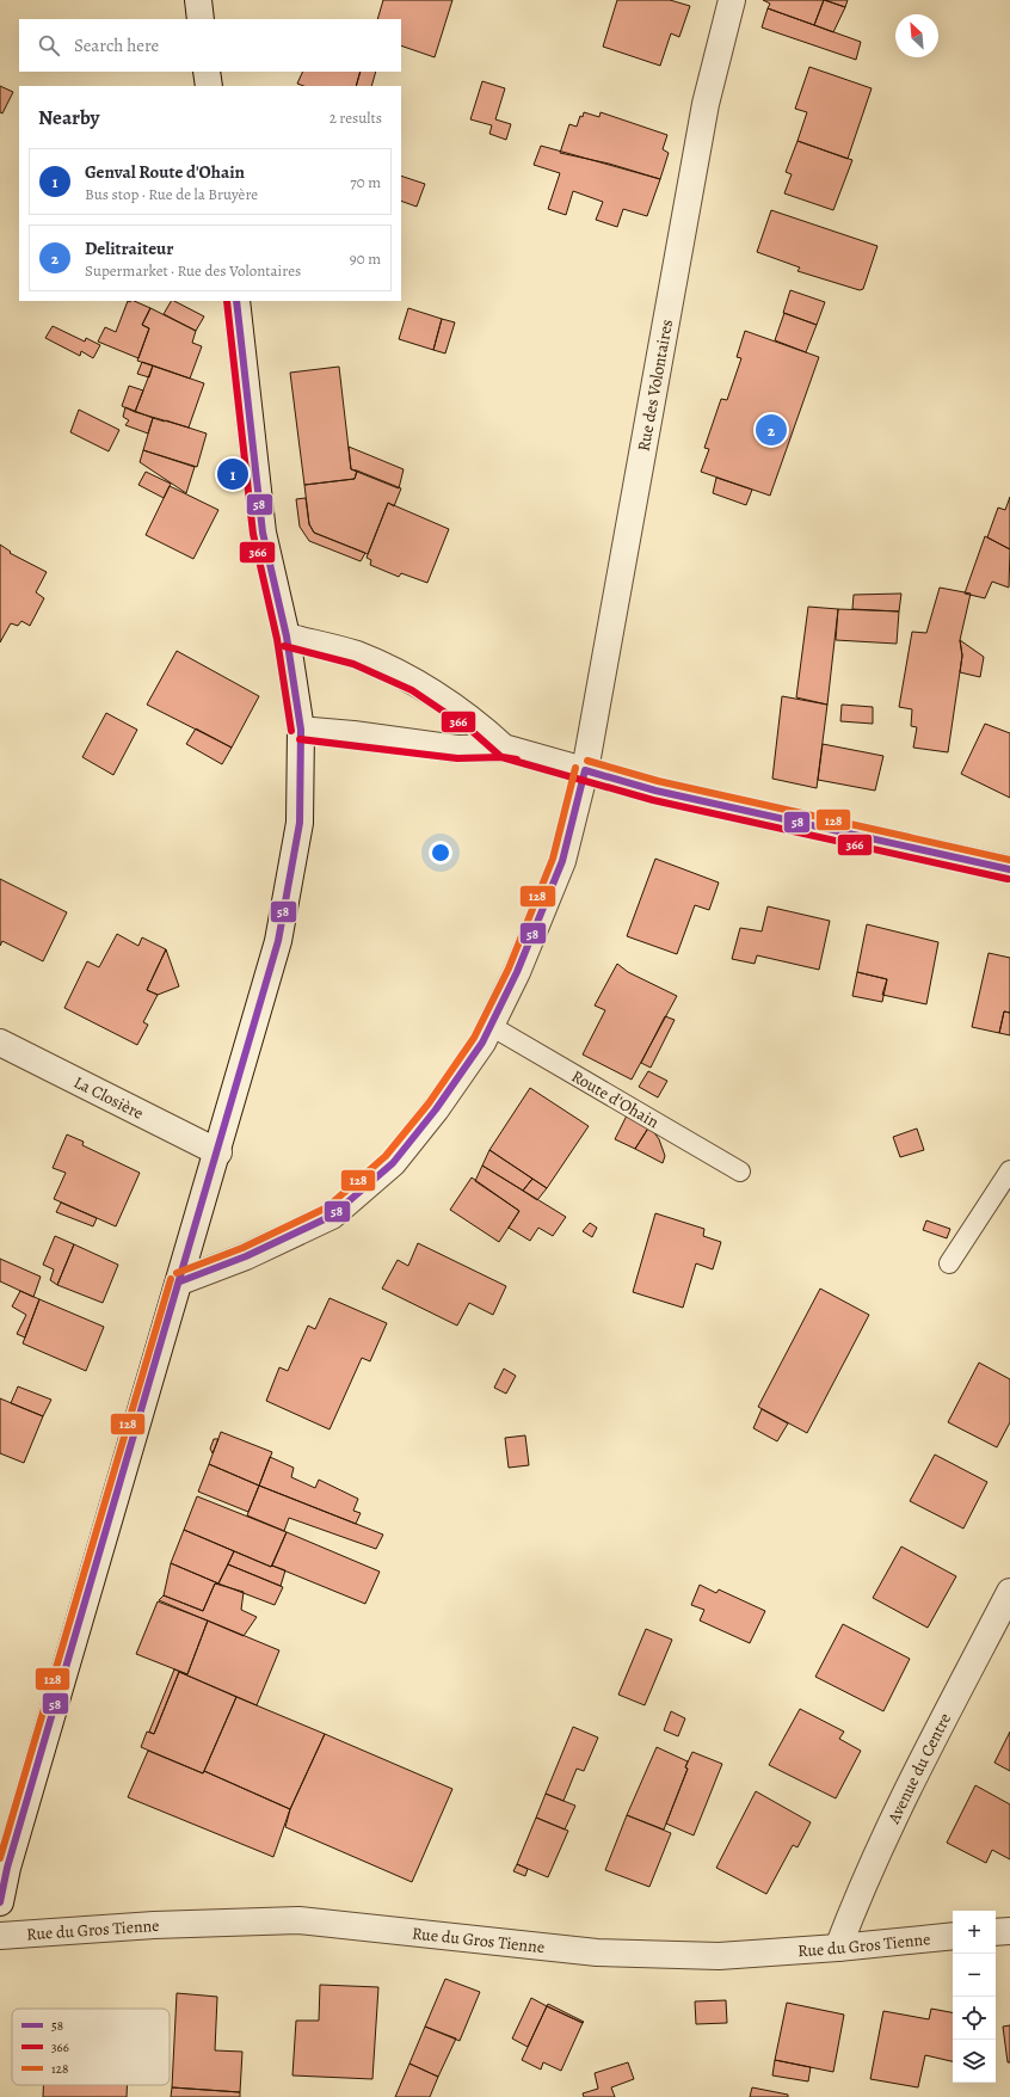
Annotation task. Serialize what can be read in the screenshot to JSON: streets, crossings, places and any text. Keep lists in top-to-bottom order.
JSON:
{
  "streets": {
    "street": [
      "Rue des Volontaires",
      "La Closière",
      "Avenue du Centre",
      "Rue du Gros Tienne"
    ],
    "lane": ["Route d'Ohain"]
  },
  "crossings": [
    ["Avenue du Centre", "Rue du Gros Tienne"]
  ],
  "lines": ["transit line 58", "transit line 366", "transit line 128"],
  "legend": ["58", "366", "128"],
  "north": "top left",
  "page": {
    "search": "Search here",
    "heading": ["Nearby", "2 results"],
    "list": [
      {
        "mark": "1",
        "name": "Genval Route d'Ohain",
        "note": "Bus stop · Rue de la Bruyère",
        "value": "70 m"
      },
      {
        "mark": "2",
        "name": "Delitraiteur",
        "note": "Supermarket · Rue des Volontaires",
        "value": "90 m"
      }
    ],
    "pins": ["2", "1"],
    "map_buttons": ["+", "−"]
  }
}
